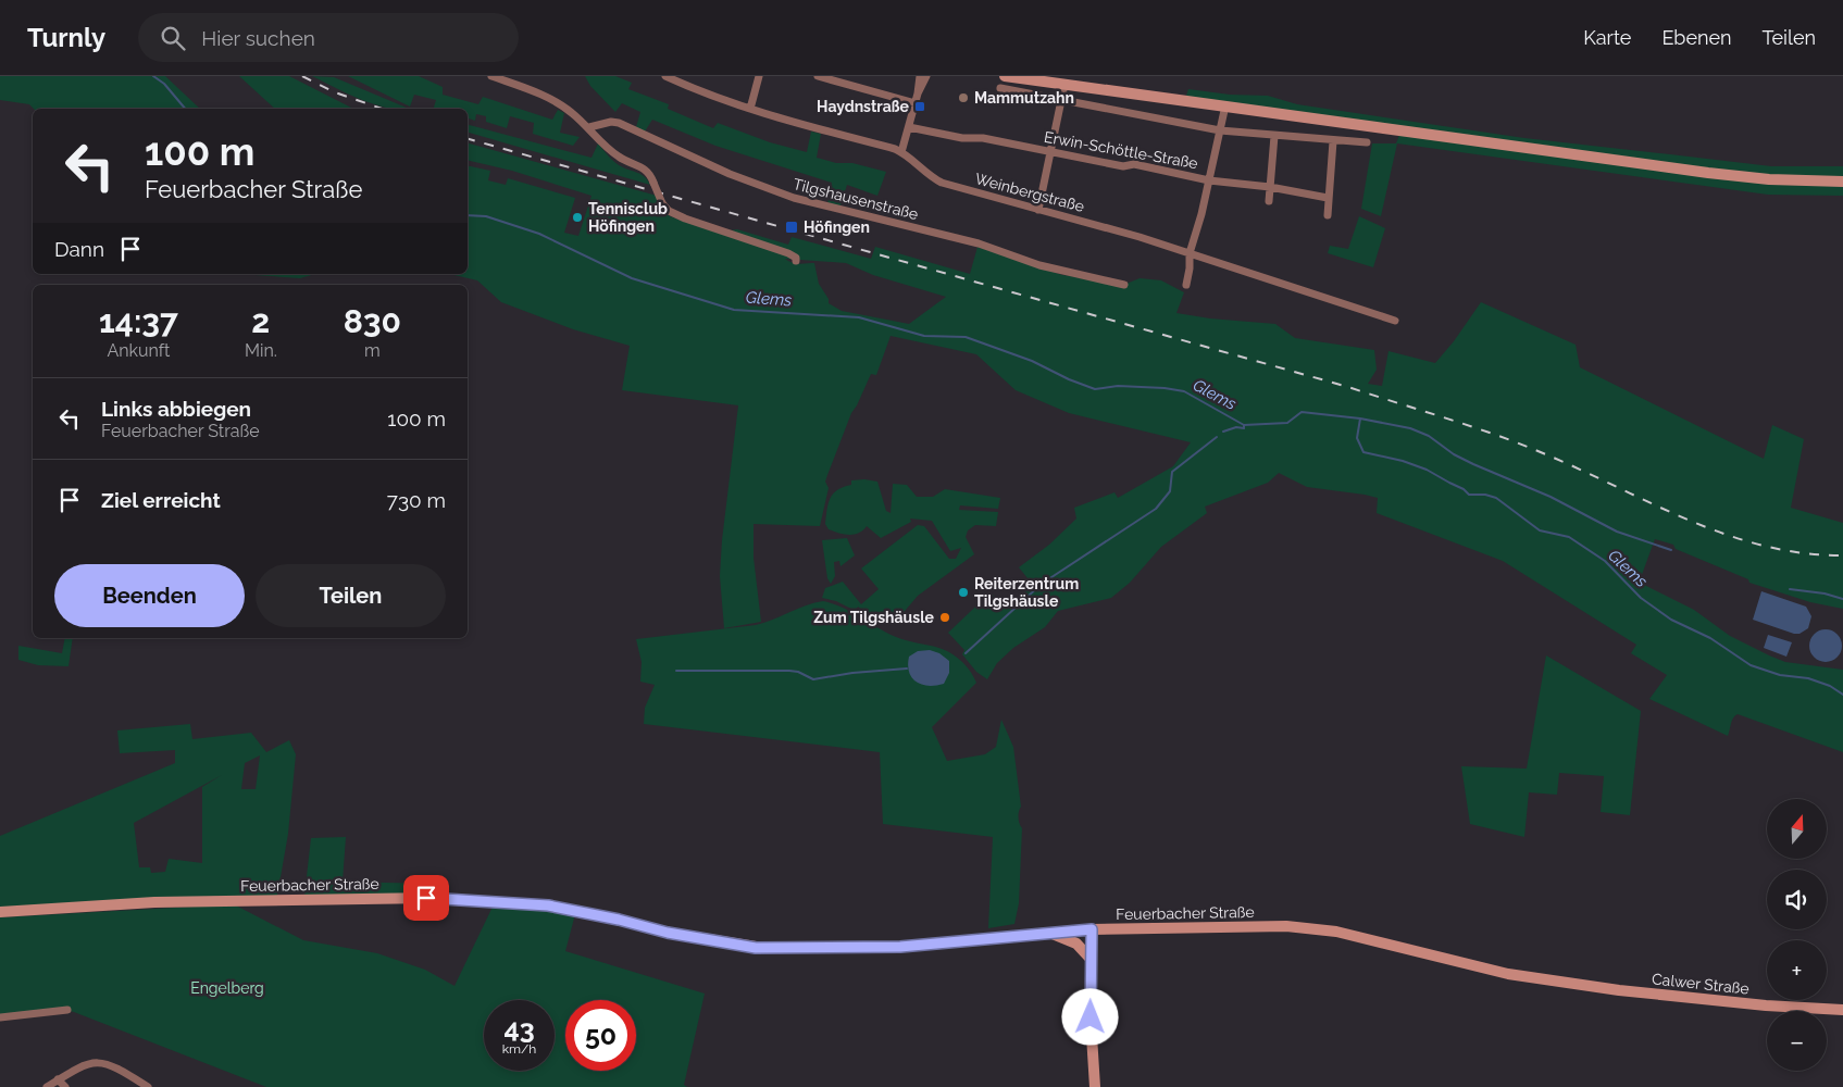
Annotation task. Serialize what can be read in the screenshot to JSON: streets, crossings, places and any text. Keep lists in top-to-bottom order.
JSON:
{
  "streets": {
    "main road": ["Feuerbacher Straße", "Calwer Straße"],
    "street": ["Erwin-Schöttle-Straße", "Weinbergstraße", "Tilgshausenstraße"]
  },
  "crossings": [
    ["Feuerbacher Straße", "Calwer Straße"]
  ],
  "water": ["Glems"],
  "parks": ["Engelberg"],
  "places": {
    "other": [
      "Mammutzahn",
      "Tennisclub Höfingen",
      "Reiterzentrum Tilgshäusle",
      "Zum Tilgshäusle"
    ],
    "transit": ["Haydnstraße", "Höfingen"]
  },
  "north": "top",
  "page": {
    "header": "Turnly",
    "search": "Hier suchen",
    "nav": ["Karte", "Ebenen", "Teilen"],
    "turn": ["100 m", "Feuerbacher Straße"],
    "then": "Dann",
    "eta": [
      "14:37",
      "Ankunft",
      "2",
      "Min.",
      "830",
      "m"
    ],
    "list": [
      {
        "name": "Links abbiegen",
        "note": "Feuerbacher Straße",
        "value": "100 m"
      },
      {
        "name": "Ziel erreicht",
        "value": "730 m"
      }
    ],
    "buttons": ["Beenden", "Teilen"],
    "map_buttons": ["+", "−"],
    "speed": "43 km/h",
    "limit": "50"
  }
}
